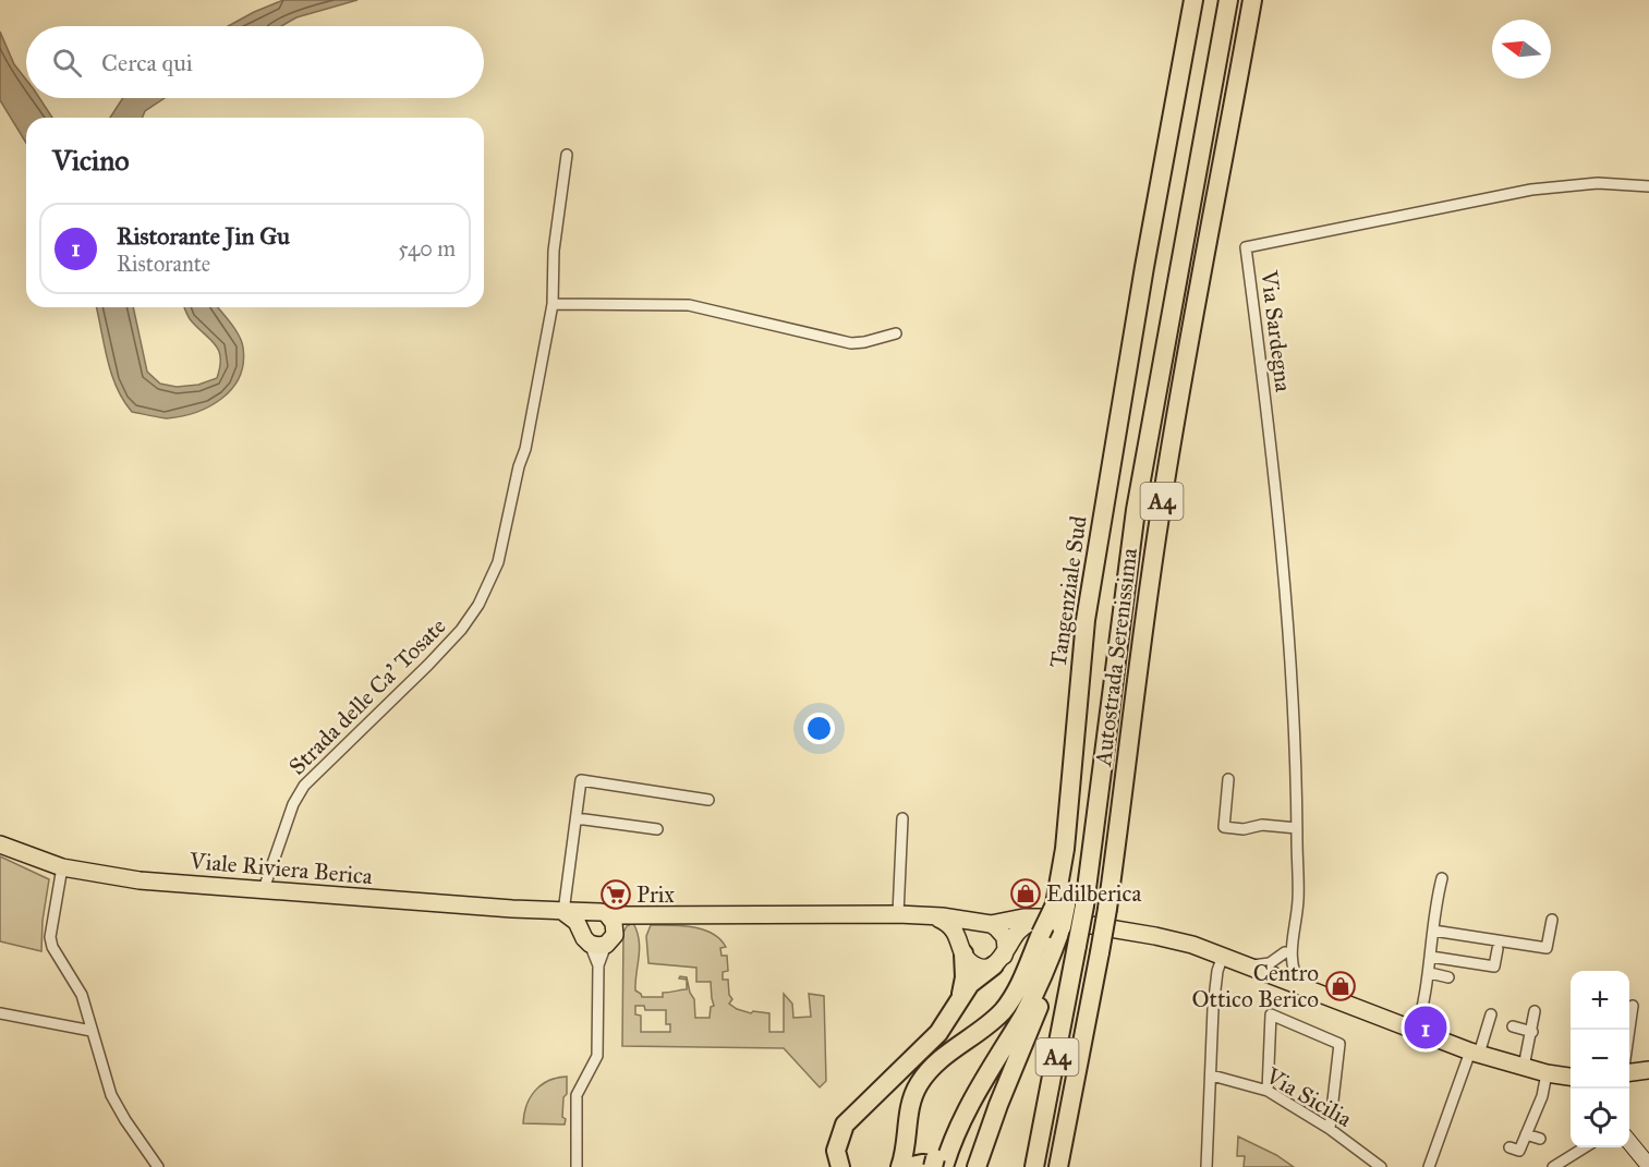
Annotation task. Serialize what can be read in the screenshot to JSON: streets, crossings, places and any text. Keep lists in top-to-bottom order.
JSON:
{
  "streets": {
    "highway": ["A4", "Tangenziale Sud", "Autostrada Serenissima"],
    "main road": ["Viale Riviera Berica"],
    "street": ["Via Sardegna", "Strada delle Ca' Tosate", "Via Sicilia"]
  },
  "crossings": [
    ["Via Sardegna", "Viale Riviera Berica"],
    ["Tangenziale Sud", "Autostrada Serenissima"],
    ["Strada delle Ca' Tosate", "Viale Riviera Berica"]
  ],
  "places": {
    "shop": ["Edilberica", "Centro Ottico Berico"],
    "supermarket": ["Prix"]
  },
  "north": "left",
  "page": {
    "search": "Cerca qui",
    "heading": "Vicino",
    "list": [
      {
        "mark": "1",
        "name": "Ristorante Jin Gu",
        "note": "Ristorante",
        "value": "540 m"
      }
    ],
    "map_buttons": ["+", "−"],
    "pins": "1"
  }
}
